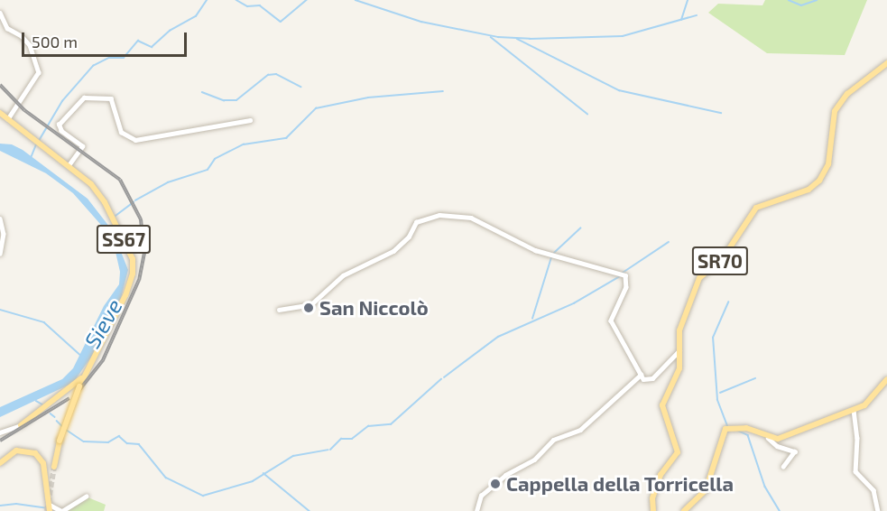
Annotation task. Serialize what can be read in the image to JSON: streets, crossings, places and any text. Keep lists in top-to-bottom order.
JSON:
{
  "streets": {
    "main road": ["SS67", "SR70"]
  },
  "water": ["Sieve"],
  "places": ["San Niccolò", "Cappella della Torricella"],
  "scale_bar": "500 m"
}
